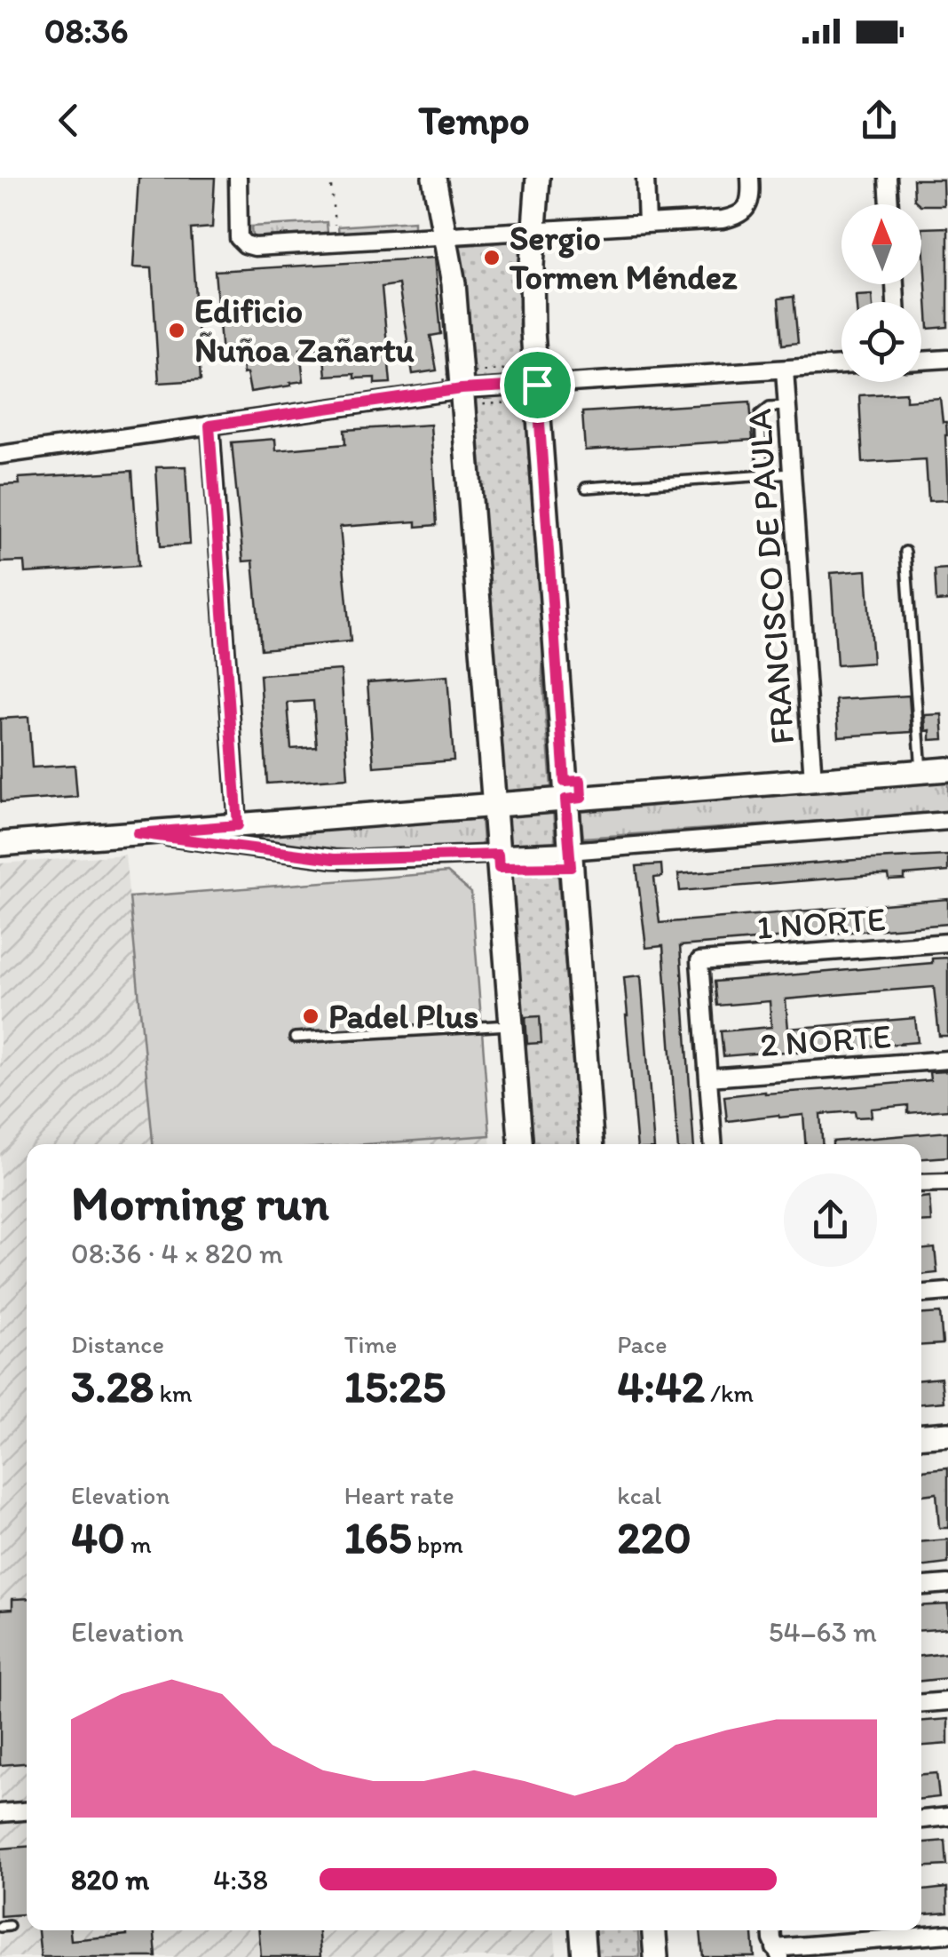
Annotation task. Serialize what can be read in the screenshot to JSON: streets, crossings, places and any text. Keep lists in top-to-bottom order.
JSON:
{
  "streets": {
    "street": ["FRANCISCO DE PAULA", "1 NORTE", "2 NORTE"]
  },
  "crossings": [
    ["1 NORTE", "2 NORTE"]
  ],
  "places": ["Sergio Tormen Méndez", "Edificio Ñuñoa Zañartu", "Padel Plus"],
  "north": "top",
  "page": {
    "status": "08:36",
    "header": "Tempo",
    "heading": ["Morning run", "08:36 · 4 × 820 m"],
    "stats": [
      ["Distance", "3.28 km"],
      ["Time", "15:25"],
      ["Pace", "4:42 /km"],
      ["Elevation", "40 m"],
      ["Heart rate", "165 bpm"],
      ["kcal", "220"]
    ],
    "chart": ["Elevation", "54–63 m"],
    "list": [
      {
        "name": "820 m",
        "note": "4:38"
      }
    ]
  }
}
